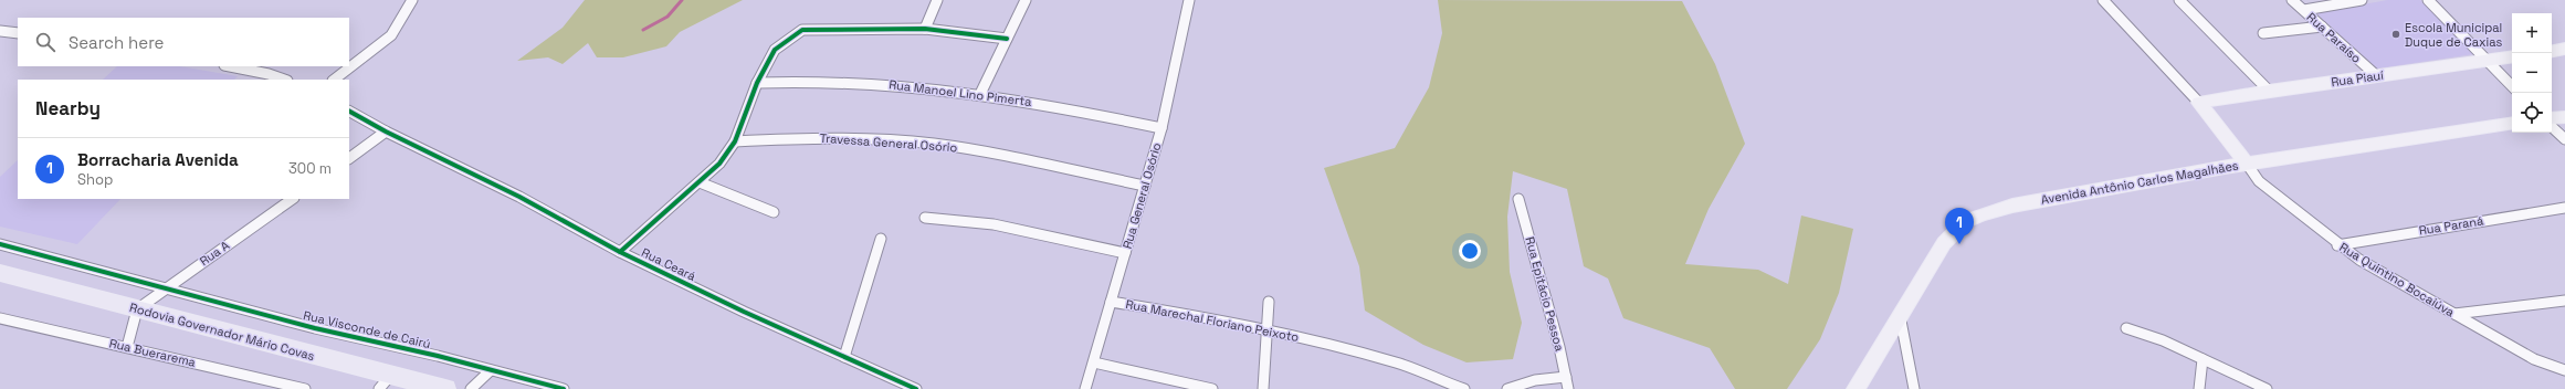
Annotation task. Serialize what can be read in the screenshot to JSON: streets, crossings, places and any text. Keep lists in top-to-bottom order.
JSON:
{
  "streets": {
    "highway": ["Rodovia Governador Mário Covas"],
    "main road": ["Rua Piauí", "Avenida Antônio Carlos Magalhães"],
    "street": [
      "Rua Paraíso",
      "Rua Manoel Lino Pimerta",
      "Travessa General Osório",
      "Rua General Osório",
      "Rua Paraná",
      "Rua A",
      "Rua Ceará",
      "Rua Quintino Bocaiúva",
      "Rua Epitácio Pessoa",
      "Rua Marechal Floriano Peixoto",
      "Rua Visconde de Cairú",
      "Rua Buerarema"
    ]
  },
  "crossings": [
    ["Rua Paraíso", "Rua Piauí"],
    ["Rua Manoel Lino Pimerta", "Rua General Osório"],
    ["Travessa General Osório", "Rua General Osório"],
    ["Avenida Antônio Carlos Magalhães", "Rua Quintino Bocaiúva"],
    ["Rua General Osório", "Rua Marechal Floriano Peixoto"],
    ["Rua Paraná", "Rua Quintino Bocaiúva"],
    ["Rua A", "Rua Visconde de Cairú"],
    ["Rua A", "Rodovia Governador Mário Covas"]
  ],
  "places": ["Escola Municipal Duque de Caxias"],
  "page": {
    "map_buttons": ["+", "−"],
    "search": "Search here",
    "heading": "Nearby",
    "list": [
      {
        "mark": "1",
        "name": "Borracharia Avenida",
        "note": "Shop",
        "value": "300 m"
      }
    ],
    "pins": "1"
  }
}
